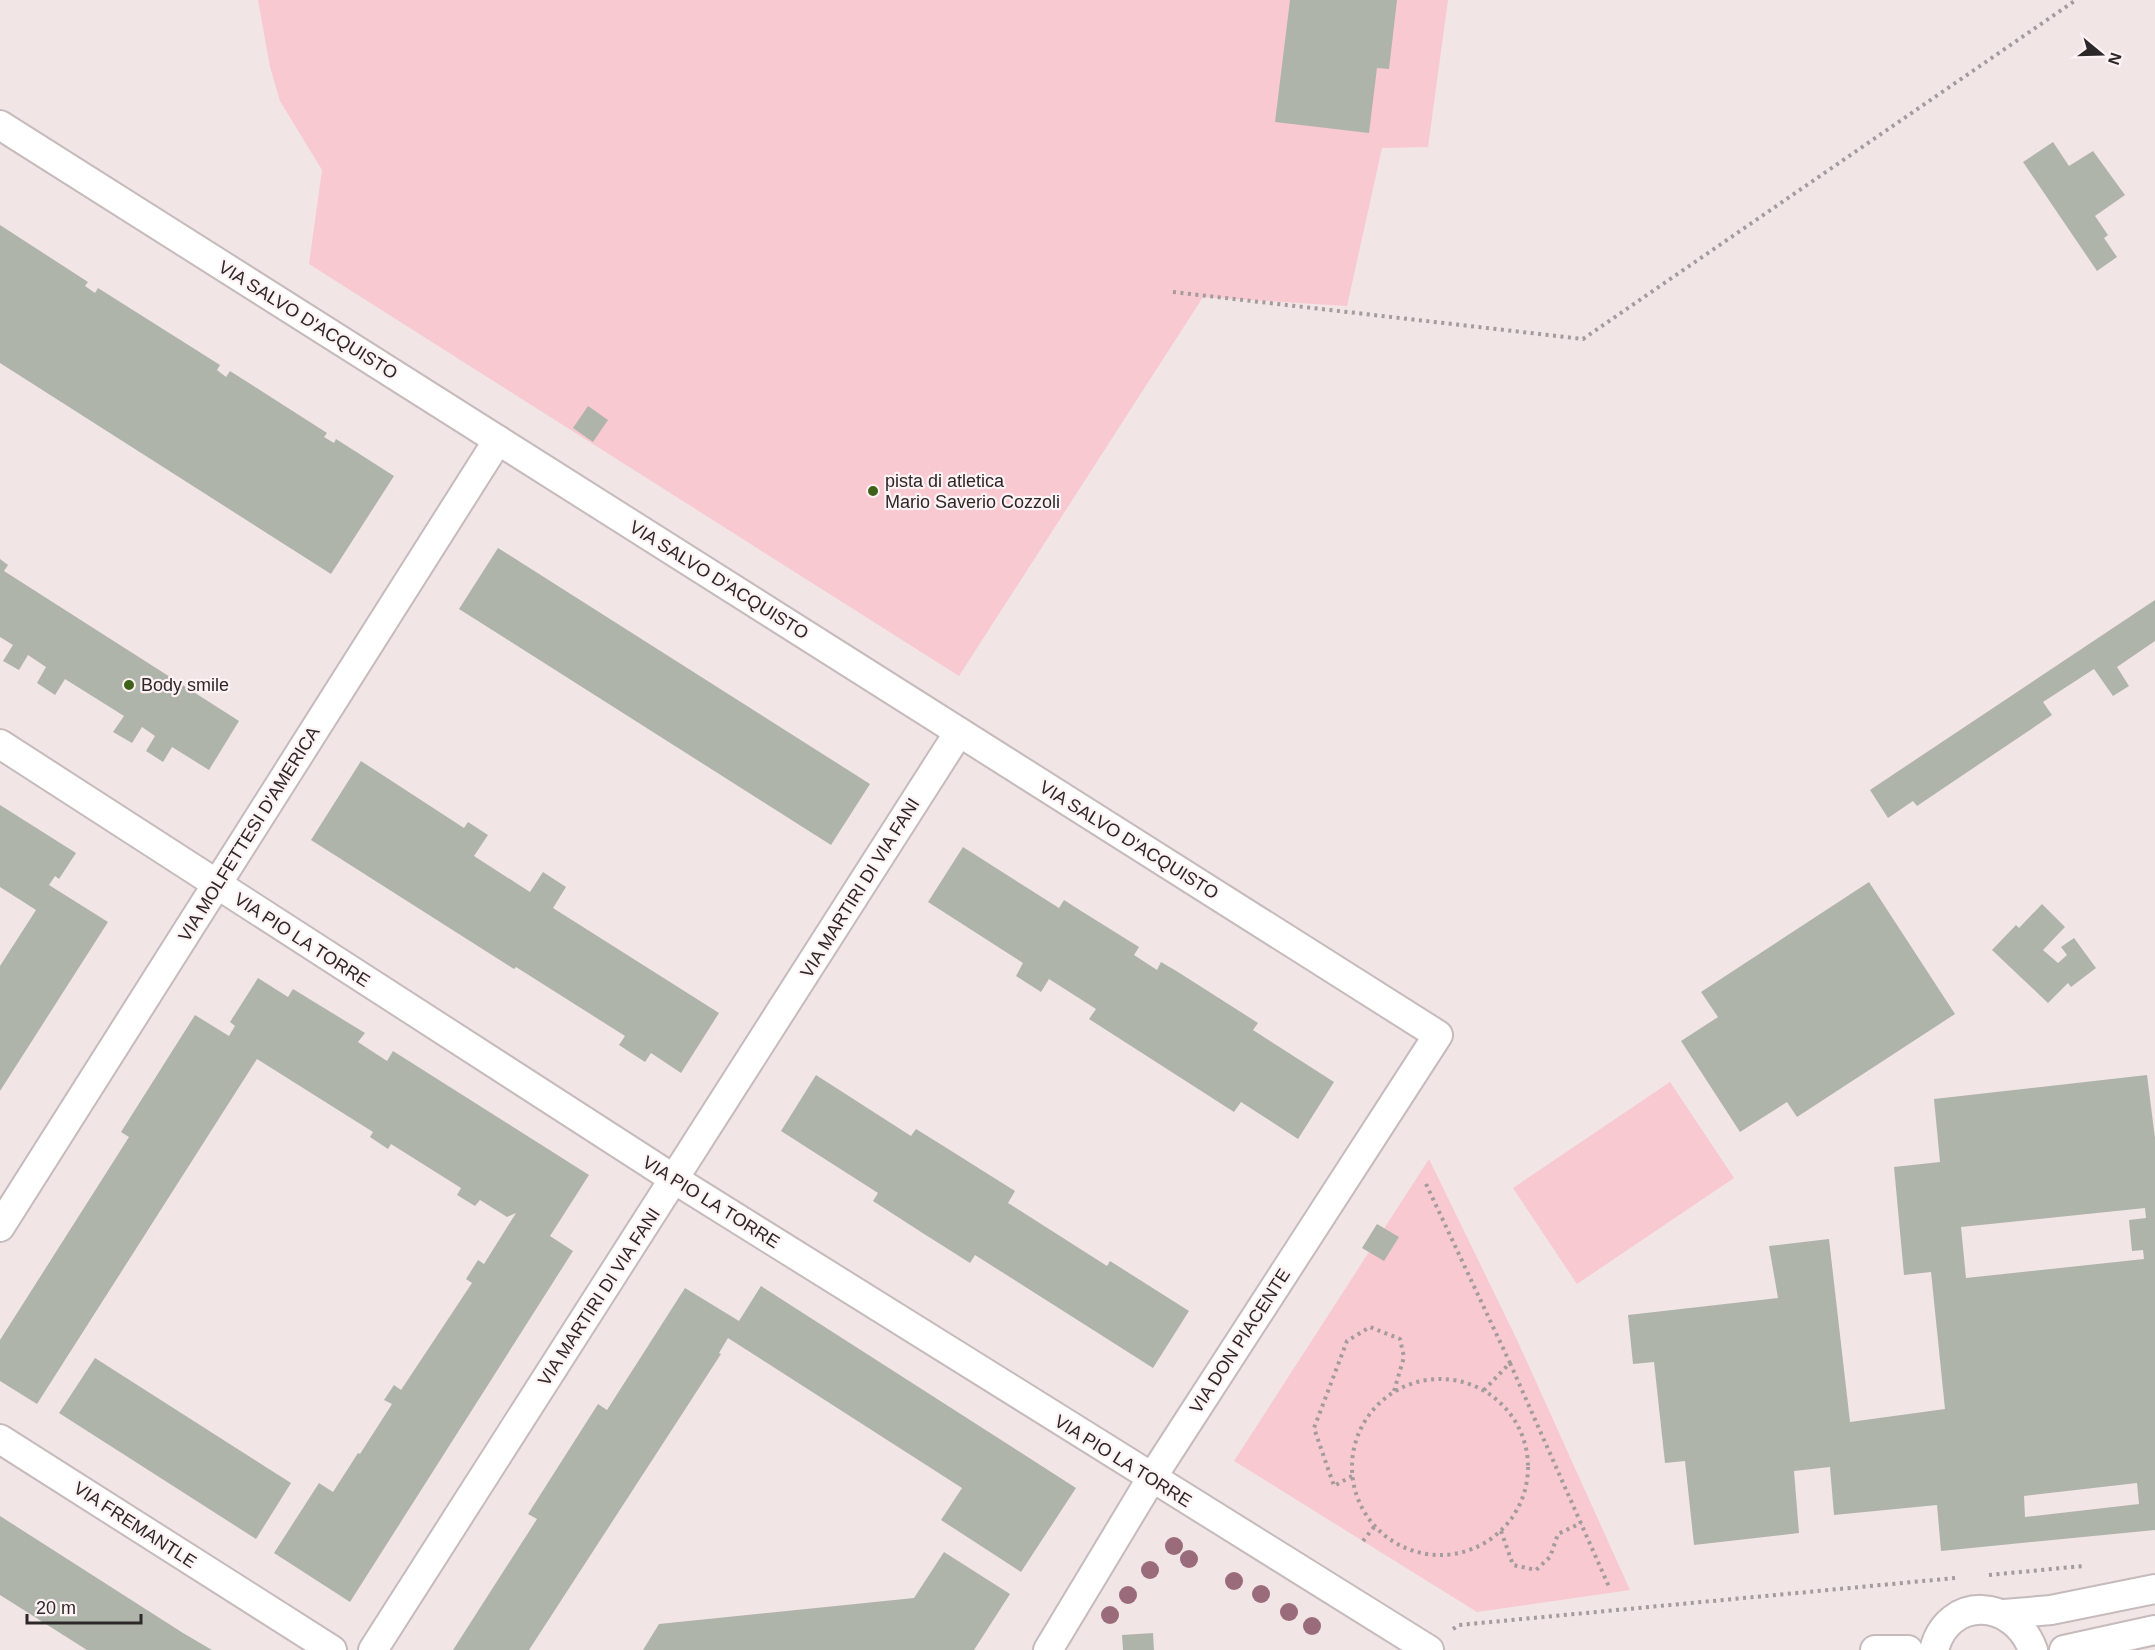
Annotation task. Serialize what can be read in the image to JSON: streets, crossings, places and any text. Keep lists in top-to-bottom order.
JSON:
{
  "streets": {
    "street": [
      "VIA SALVO D'ACQUISTO",
      "VIA MOLFETTESI D'AMERICA",
      "VIA MARTIRI DI VIA FANI",
      "VIA PIO LA TORRE",
      "VIA DON PIACENTE",
      "VIA FREMANTLE"
    ]
  },
  "crossings": [
    ["VIA SALVO D'ACQUISTO", "VIA MOLFETTESI D'AMERICA"],
    ["VIA SALVO D'ACQUISTO", "VIA MARTIRI DI VIA FANI"],
    ["VIA SALVO D'ACQUISTO", "VIA DON PIACENTE"],
    ["VIA MOLFETTESI D'AMERICA", "VIA PIO LA TORRE"],
    ["VIA MARTIRI DI VIA FANI", "VIA PIO LA TORRE"],
    ["VIA PIO LA TORRE", "VIA DON PIACENTE"]
  ],
  "places": ["pista di atletica Mario Saverio Cozzoli", "Body smile"],
  "scale_bar": "20 m",
  "north": "right"
}
